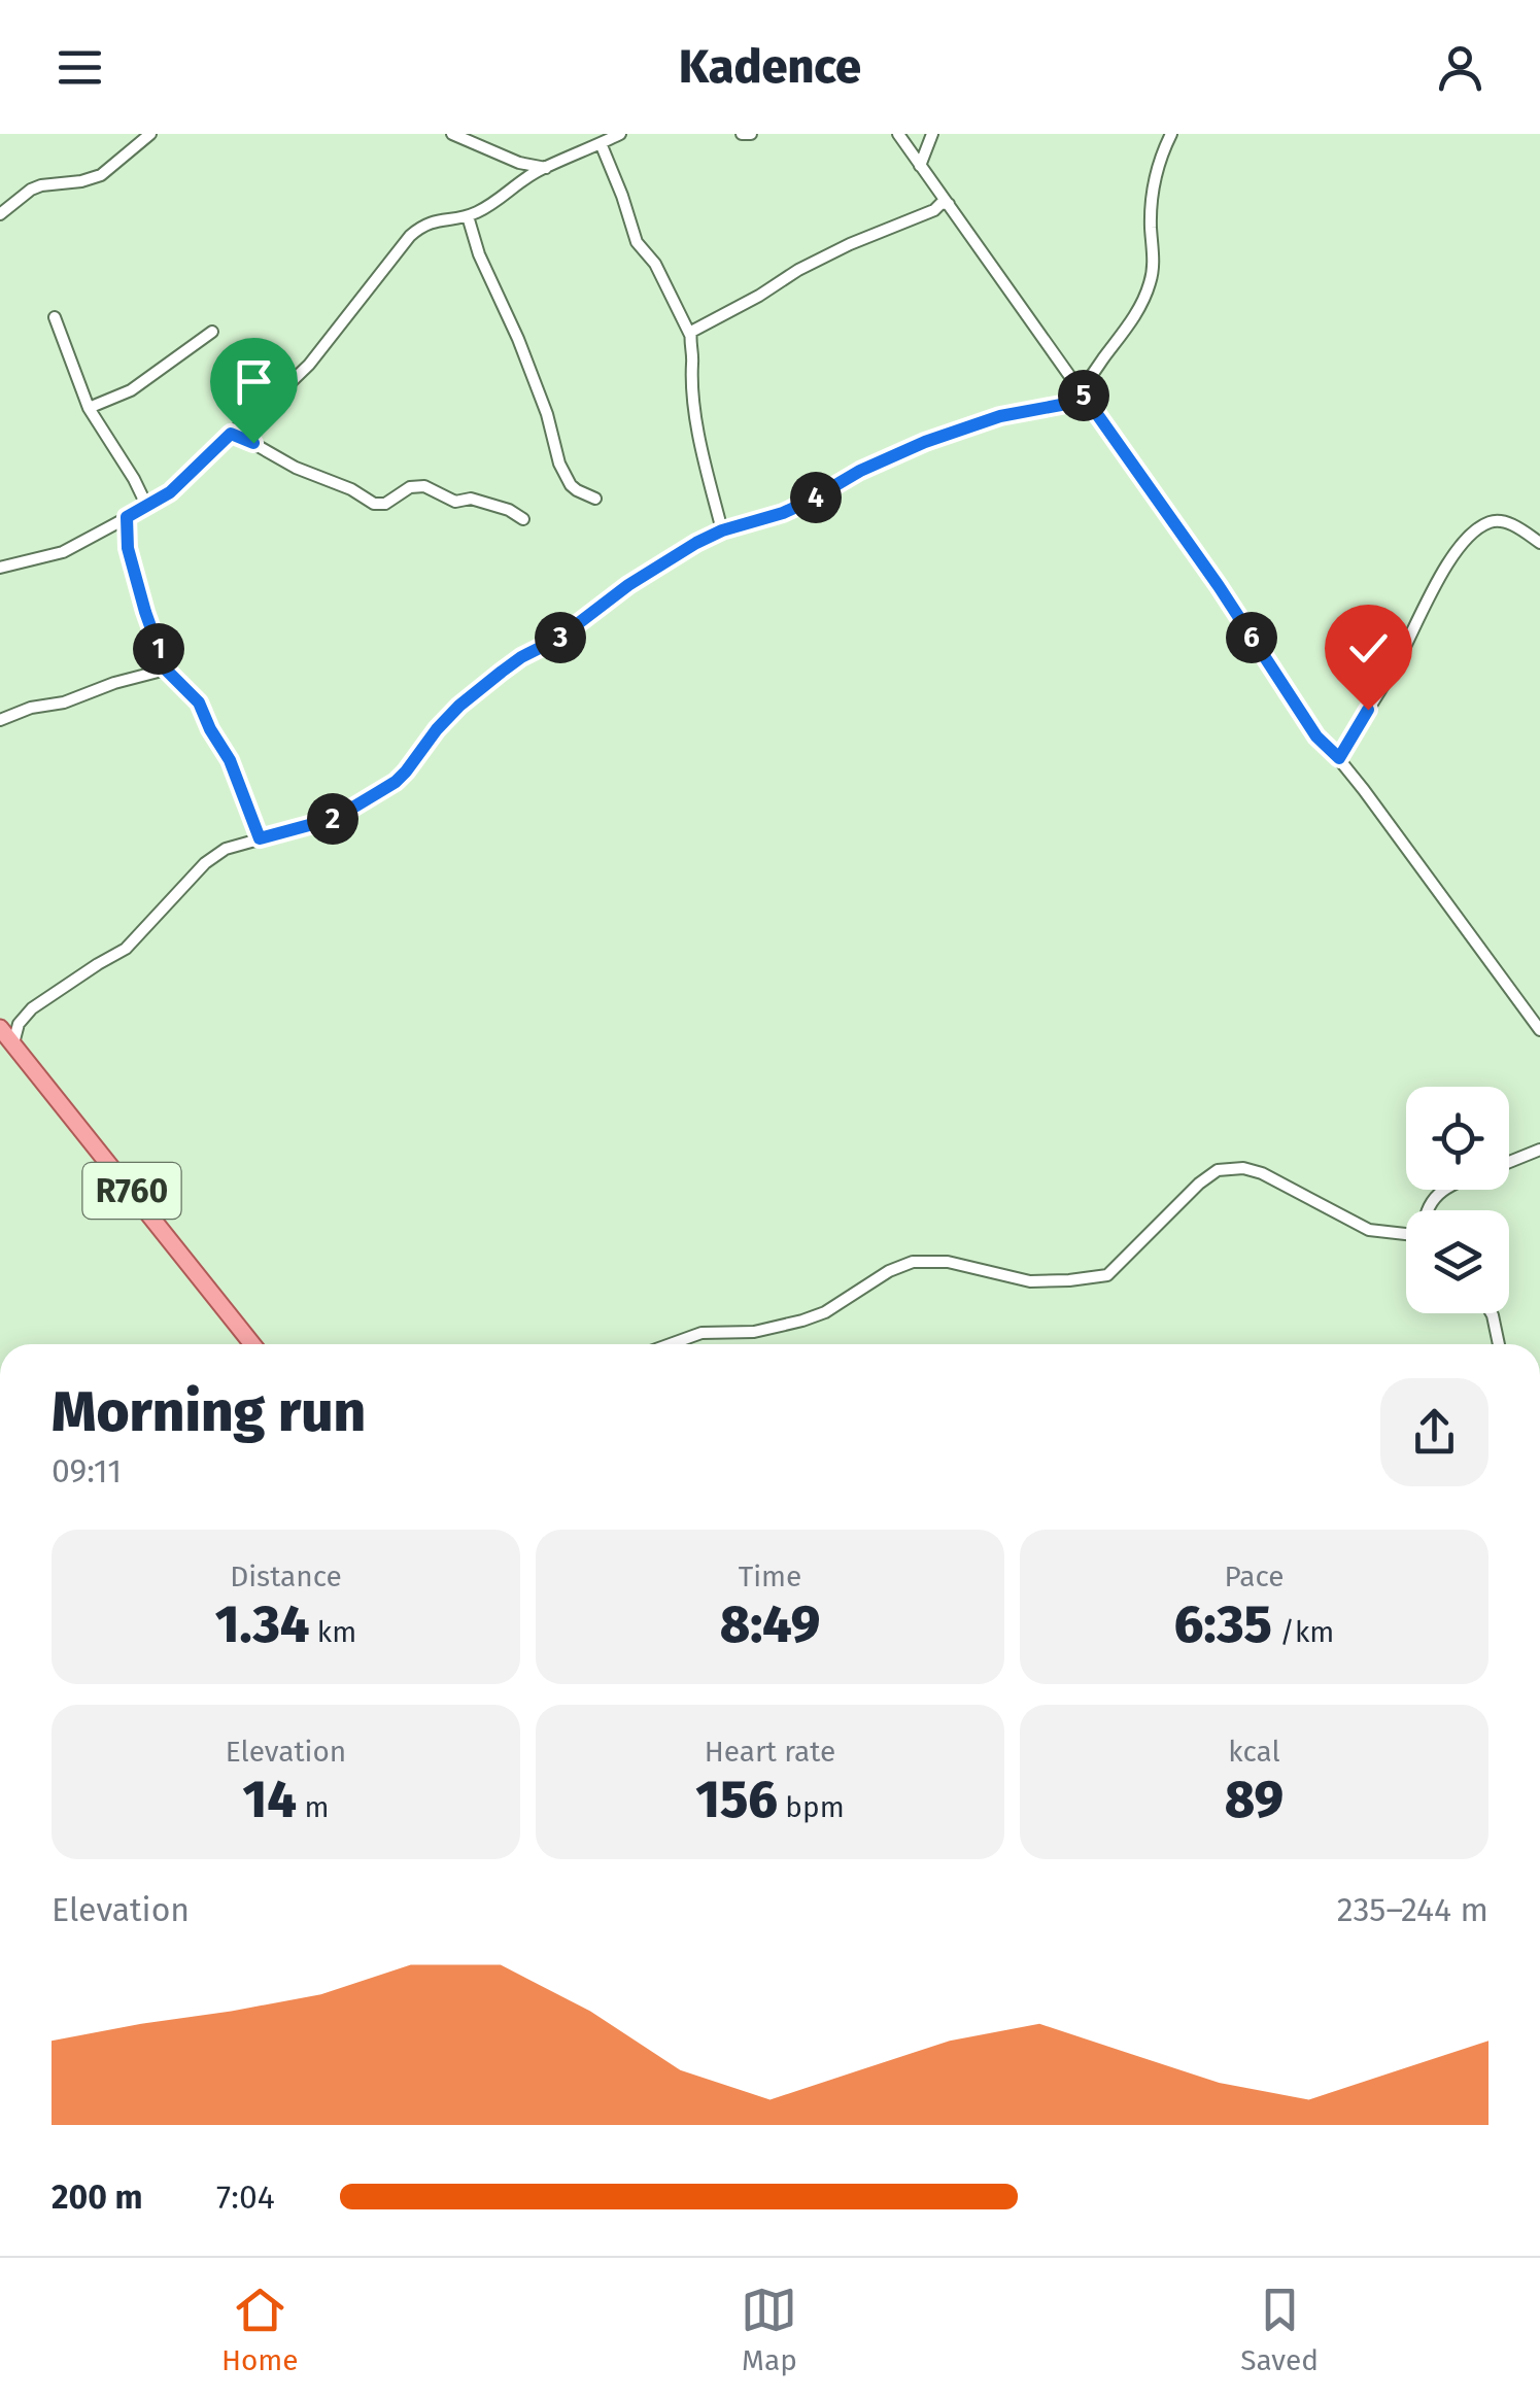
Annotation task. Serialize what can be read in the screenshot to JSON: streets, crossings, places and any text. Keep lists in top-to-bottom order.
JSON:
{
  "streets": {
    "main road": ["R760"]
  },
  "page": {
    "header": "Kadence",
    "pins": [
      "5",
      "4",
      "3",
      "6",
      "1",
      "2"
    ],
    "heading": ["Morning run", "09:11"],
    "stats": [
      ["Distance", "1.34 km"],
      ["Time", "8:49"],
      ["Pace", "6:35 /km"],
      ["Elevation", "14 m"],
      ["Heart rate", "156 bpm"],
      ["kcal", "89"]
    ],
    "chart": ["Elevation", "235–244 m"],
    "list": [
      {
        "name": "200 m",
        "note": "7:04"
      }
    ],
    "tabs": ["Home", "Map", "Saved"]
  }
}
